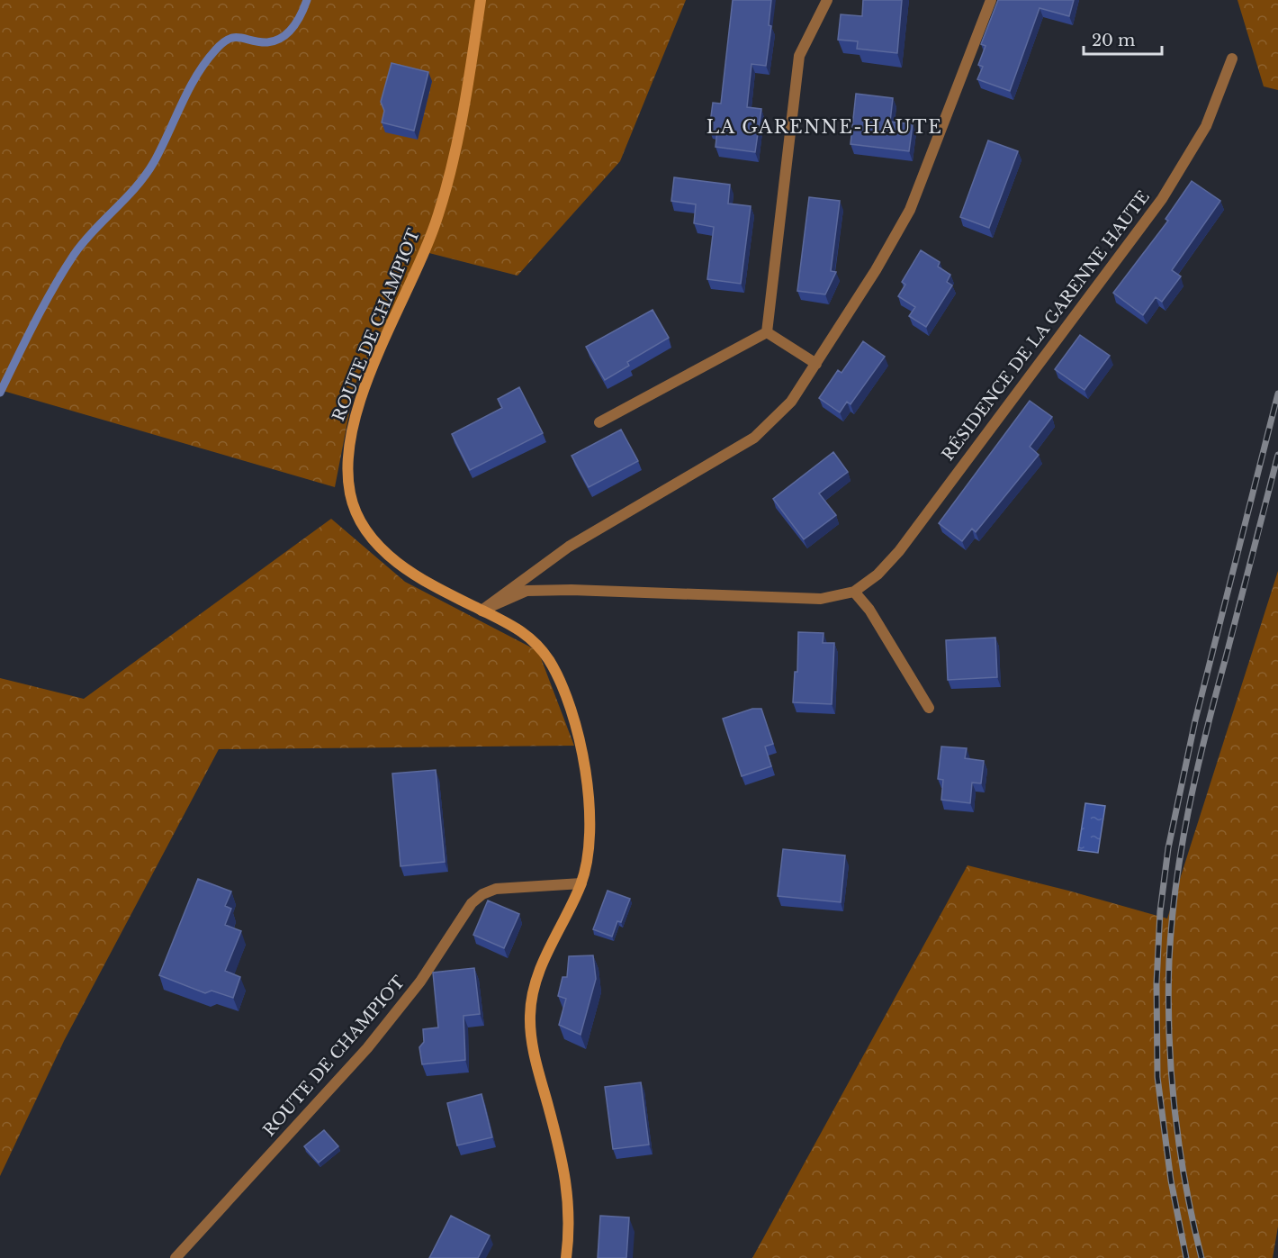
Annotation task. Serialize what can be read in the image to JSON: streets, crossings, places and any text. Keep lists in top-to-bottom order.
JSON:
{
  "streets": {
    "street": ["ROUTE DE CHAMPIOT", "RÉSIDENCE DE LA GARENNE HAUTE"]
  },
  "crossings": [
    ["ROUTE DE CHAMPIOT", "RÉSIDENCE DE LA GARENNE HAUTE"]
  ],
  "districts": ["LA GARENNE-HAUTE"],
  "scale_bar": "20 m"
}
